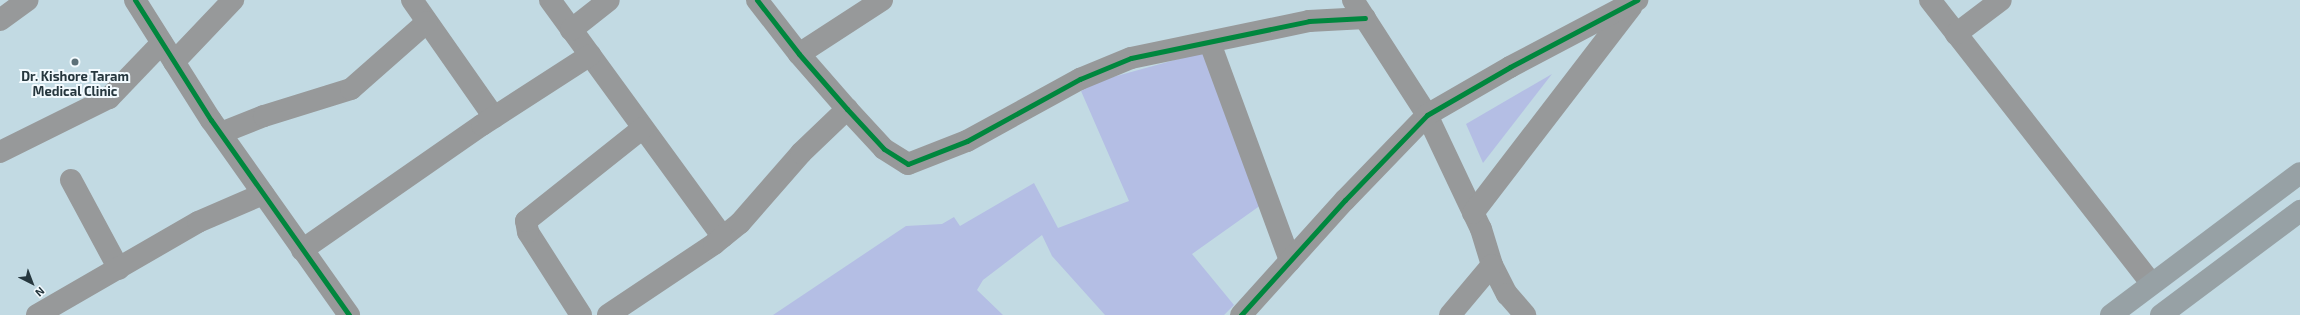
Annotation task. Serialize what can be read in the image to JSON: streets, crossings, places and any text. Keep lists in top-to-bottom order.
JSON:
{
  "places": ["Dr. Kishore Taram Medical Clinic"],
  "north": "bottom right"
}
